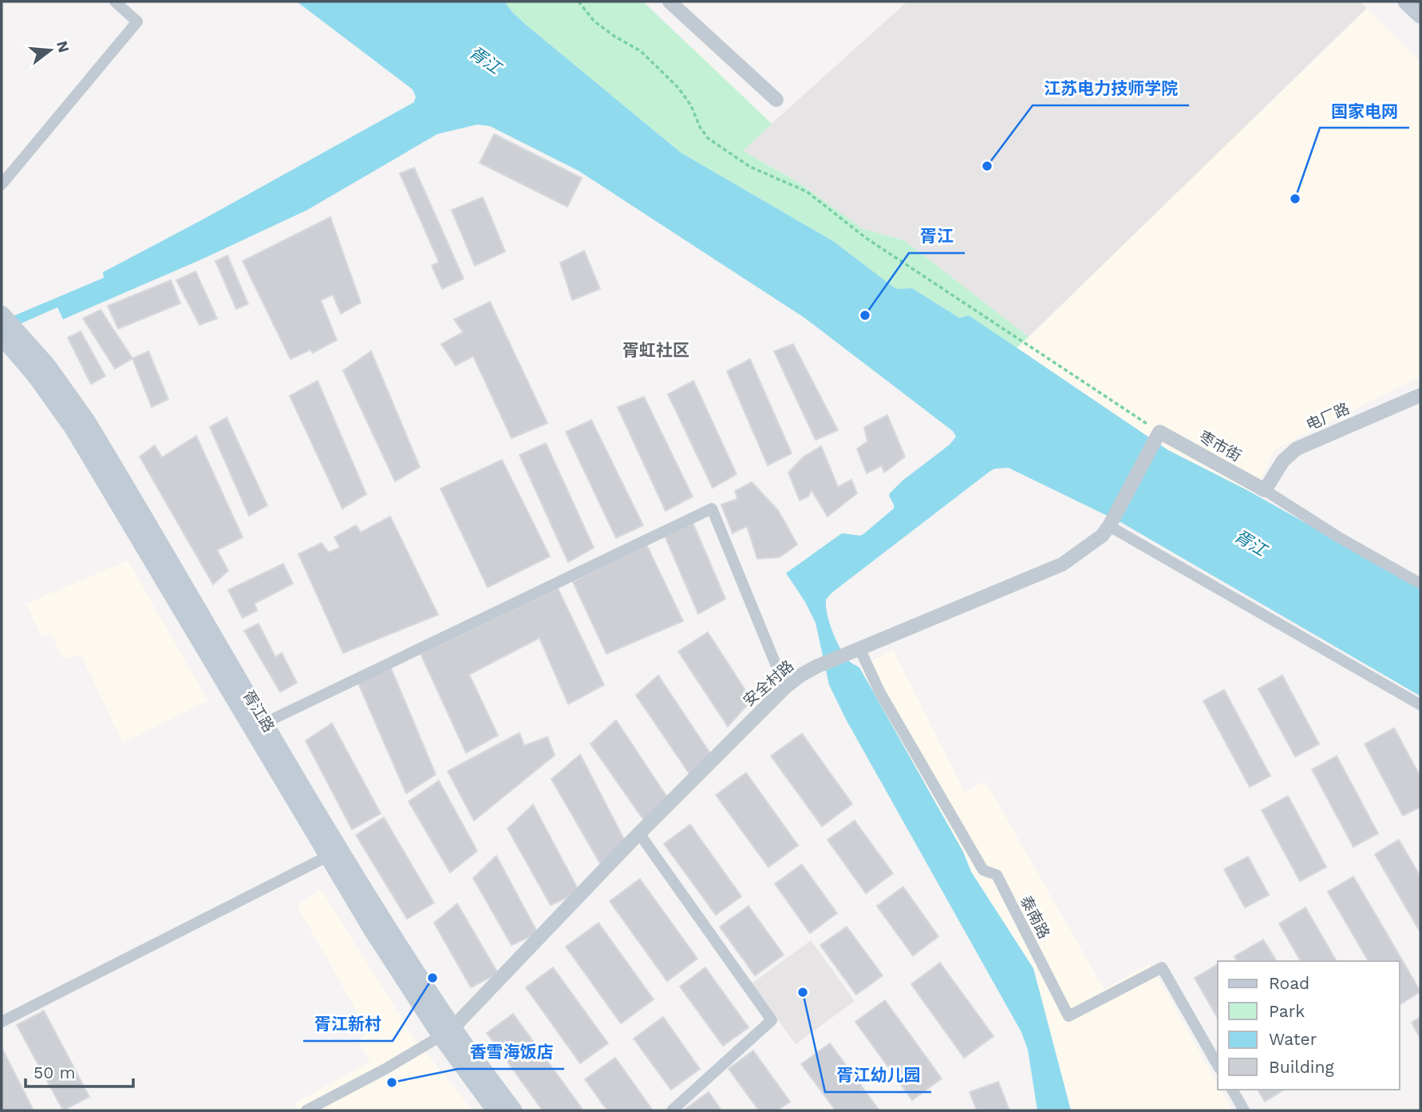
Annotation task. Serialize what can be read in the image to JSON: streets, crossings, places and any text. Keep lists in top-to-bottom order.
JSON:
{
  "streets": {
    "main road": ["胥江路"],
    "street": [
      "电厂路",
      "枣市街",
      "安全村路",
      "泰南路"
    ]
  },
  "crossings": [
    ["电厂路", "枣市街"],
    ["枣市街", "安全村路"],
    ["安全村路", "胥江路"],
    ["安全村路", "泰南路"]
  ],
  "districts": ["胥虹社区"],
  "water": ["胥江"],
  "places": [
    "江苏电力技师学院",
    "国家电网",
    "胥江",
    "胥江新村",
    "胥江幼儿园",
    "香雪海饭店"
  ],
  "legend": [
    "Road",
    "Park",
    "Water",
    "Building"
  ],
  "scale_bar": "50 m",
  "north": "right"
}
